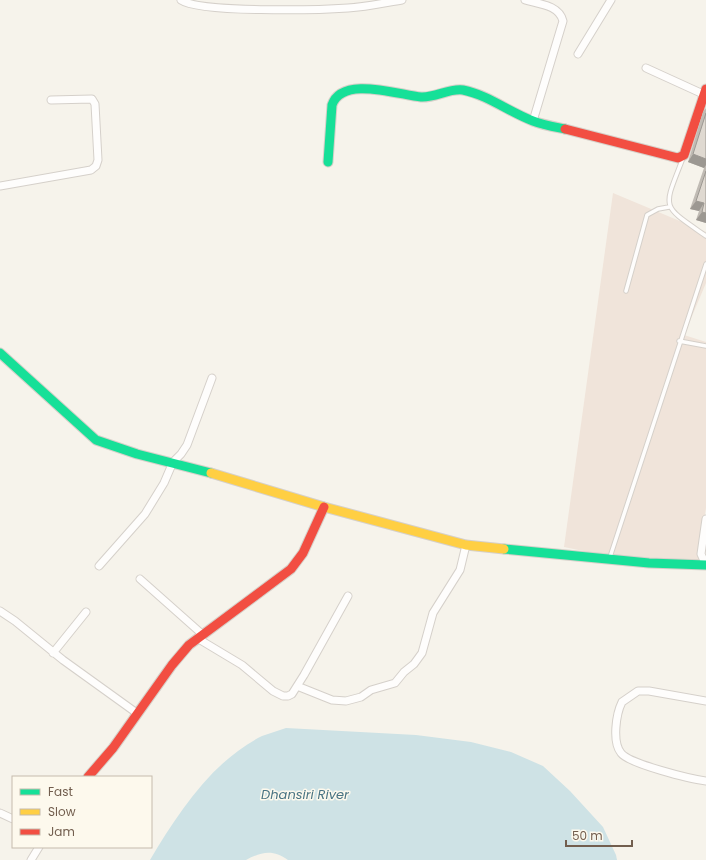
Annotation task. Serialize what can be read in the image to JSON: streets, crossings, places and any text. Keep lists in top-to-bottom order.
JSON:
{
  "water": ["Dhansiri River"],
  "legend": ["Fast", "Slow", "Jam"],
  "scale_bar": "50 m"
}
